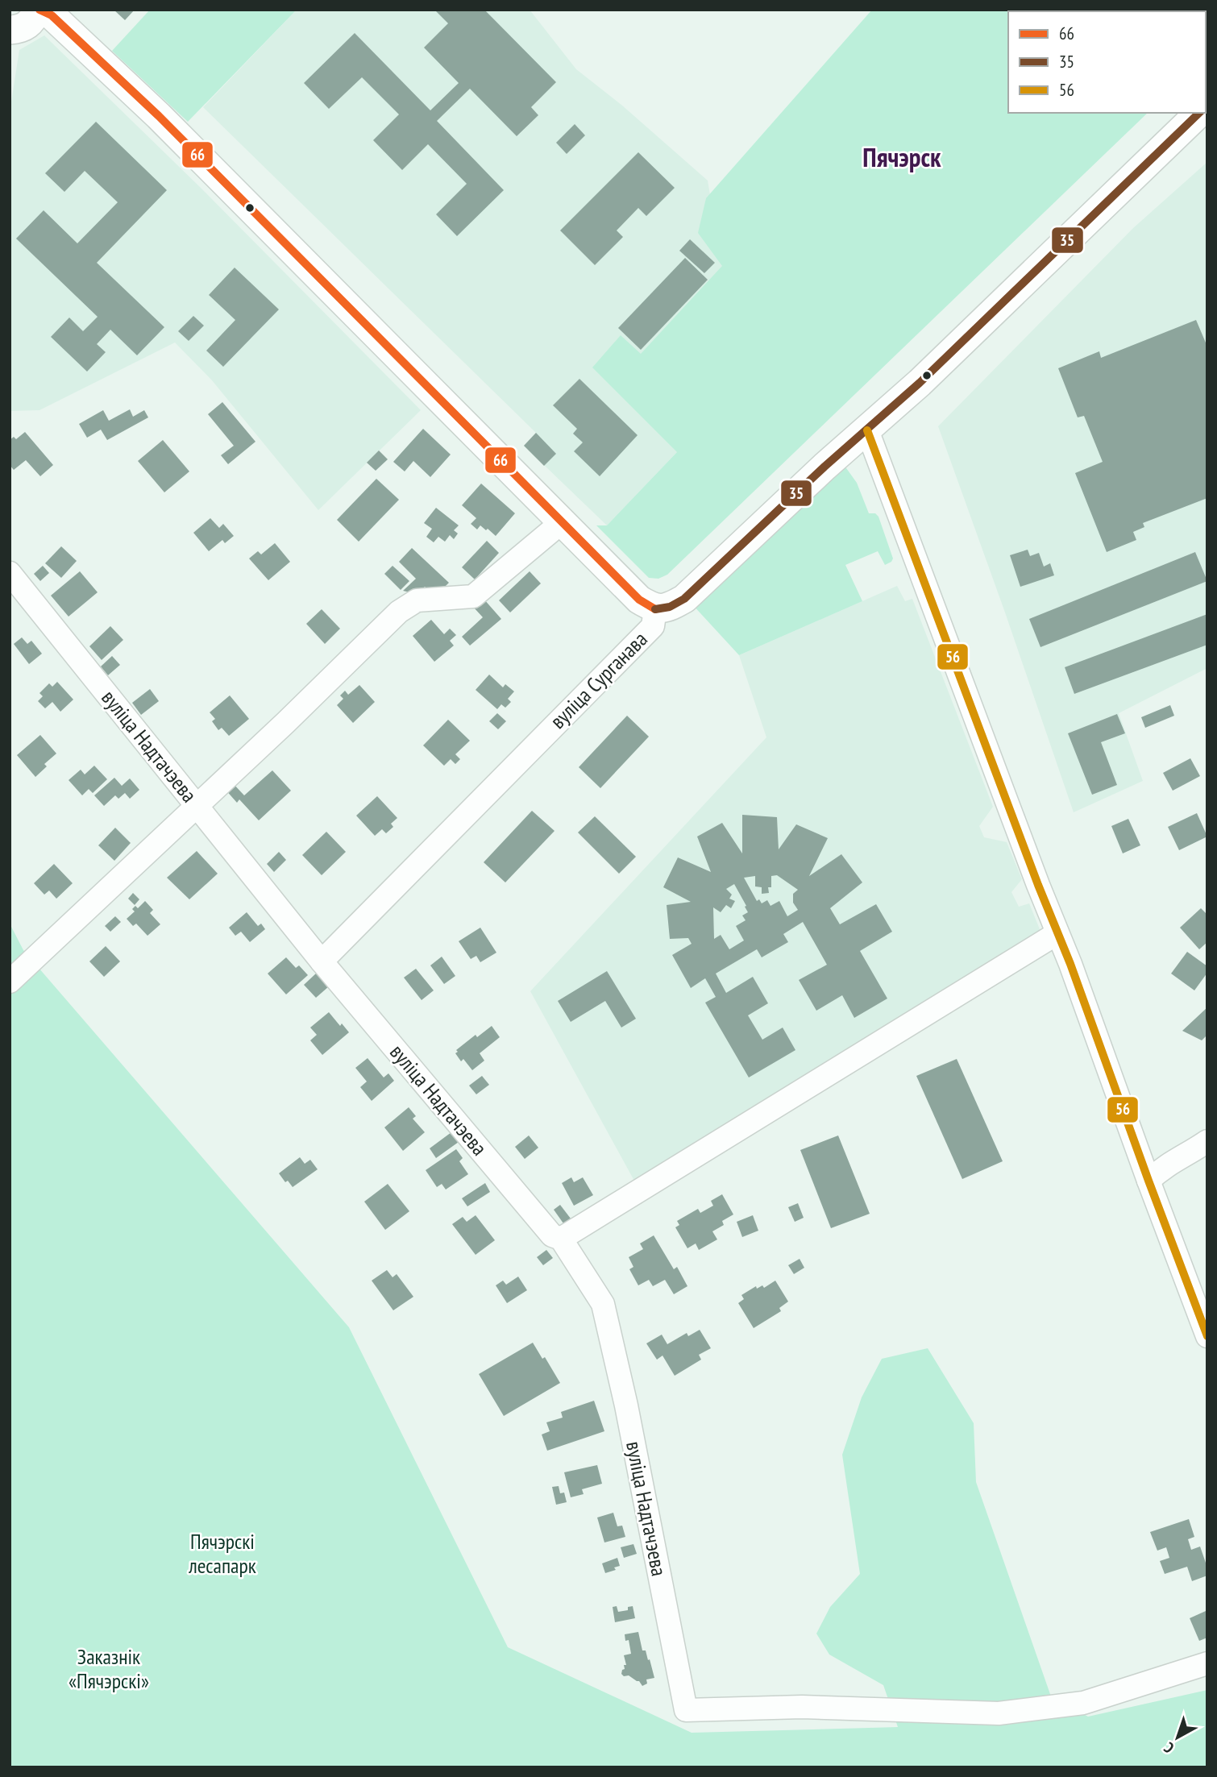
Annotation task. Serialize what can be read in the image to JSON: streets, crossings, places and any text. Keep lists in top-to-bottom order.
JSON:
{
  "streets": {
    "main road": ["вуліца Сурганава"],
    "street": ["вуліца Надтачэева"]
  },
  "crossings": [
    ["вуліца Сурганава", "вуліца Надтачэева"]
  ],
  "districts": ["Пячэрск"],
  "parks": ["Пячэрскі лесапарк", "Заказнік «Пячэрскі»"],
  "lines": ["transit line 66", "transit line 35", "transit line 56"],
  "legend": ["66", "35", "56"],
  "north": "bottom left"
}
